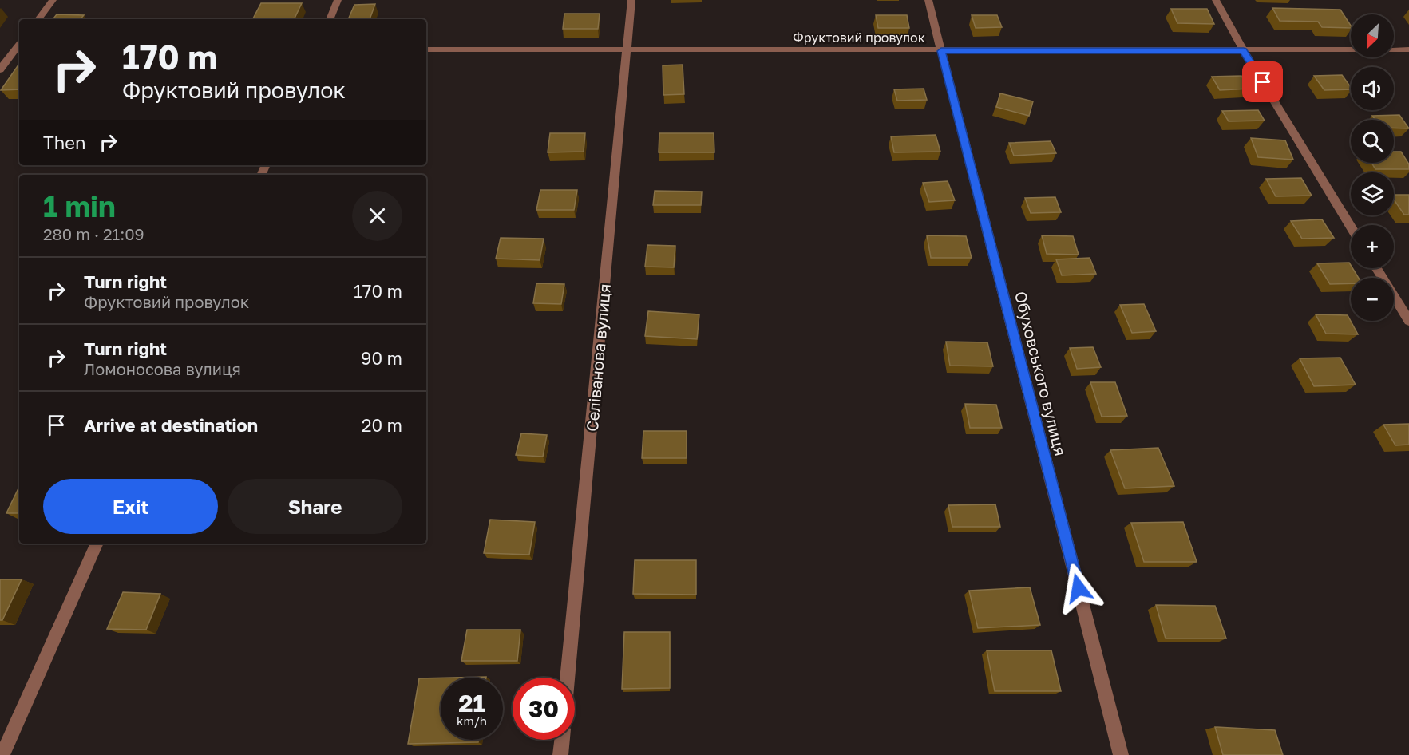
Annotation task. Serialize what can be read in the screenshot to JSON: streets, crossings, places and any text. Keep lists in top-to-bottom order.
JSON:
{
  "streets": {
    "street": ["Фруктовий провулок", "Селіванова вулиця", "Обуховського вулиця"]
  },
  "crossings": [
    ["Фруктовий провулок", "Селіванова вулиця"],
    ["Фруктовий провулок", "Обуховського вулиця"]
  ],
  "north": "bottom left",
  "page": {
    "map_buttons": ["+", "−"],
    "turn": ["170 m", "Фруктовий провулок"],
    "then": "Then",
    "heading": ["1 min", "280 m · 21:09"],
    "list": [
      {
        "name": "Turn right",
        "note": "Фруктовий провулок",
        "value": "170 m"
      },
      {
        "name": "Turn right",
        "note": "Ломоносова вулиця",
        "value": "90 m"
      },
      {
        "name": "Arrive at destination",
        "value": "20 m"
      }
    ],
    "buttons": ["Exit", "Share"],
    "speed": "21 km/h",
    "limit": "30"
  }
}
